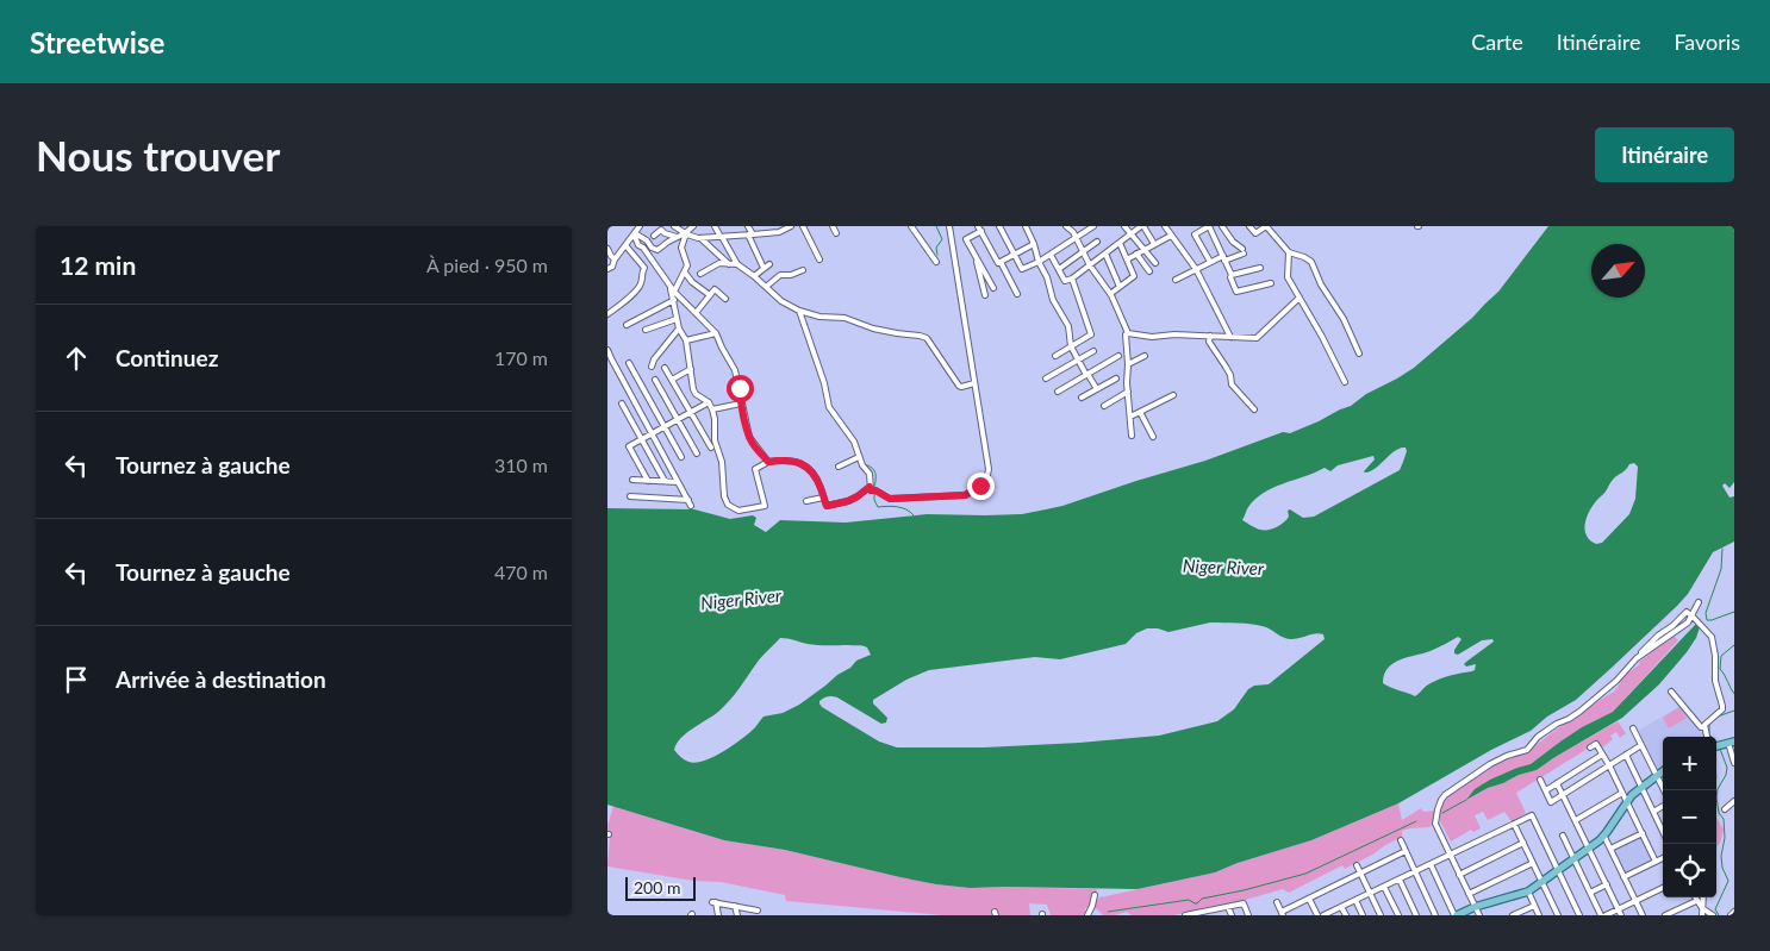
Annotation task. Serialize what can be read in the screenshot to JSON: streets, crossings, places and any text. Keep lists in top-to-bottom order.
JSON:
{
  "water": ["Niger River"],
  "scale_bar": "200 m",
  "north": "top right",
  "page": {
    "header": "Streetwise",
    "nav": ["Carte", "Itinéraire", "Favoris"],
    "buttons": "Itinéraire",
    "title": "Nous trouver",
    "heading": ["12 min", "À pied · 950 m"],
    "list": [
      ["Continuez", "170 m"],
      ["Tournez à gauche", "310 m"],
      ["Tournez à gauche", "470 m"],
      "Arrivée à destination"
    ],
    "map_buttons": ["+", "−"],
    "scale": "200 m"
  }
}
